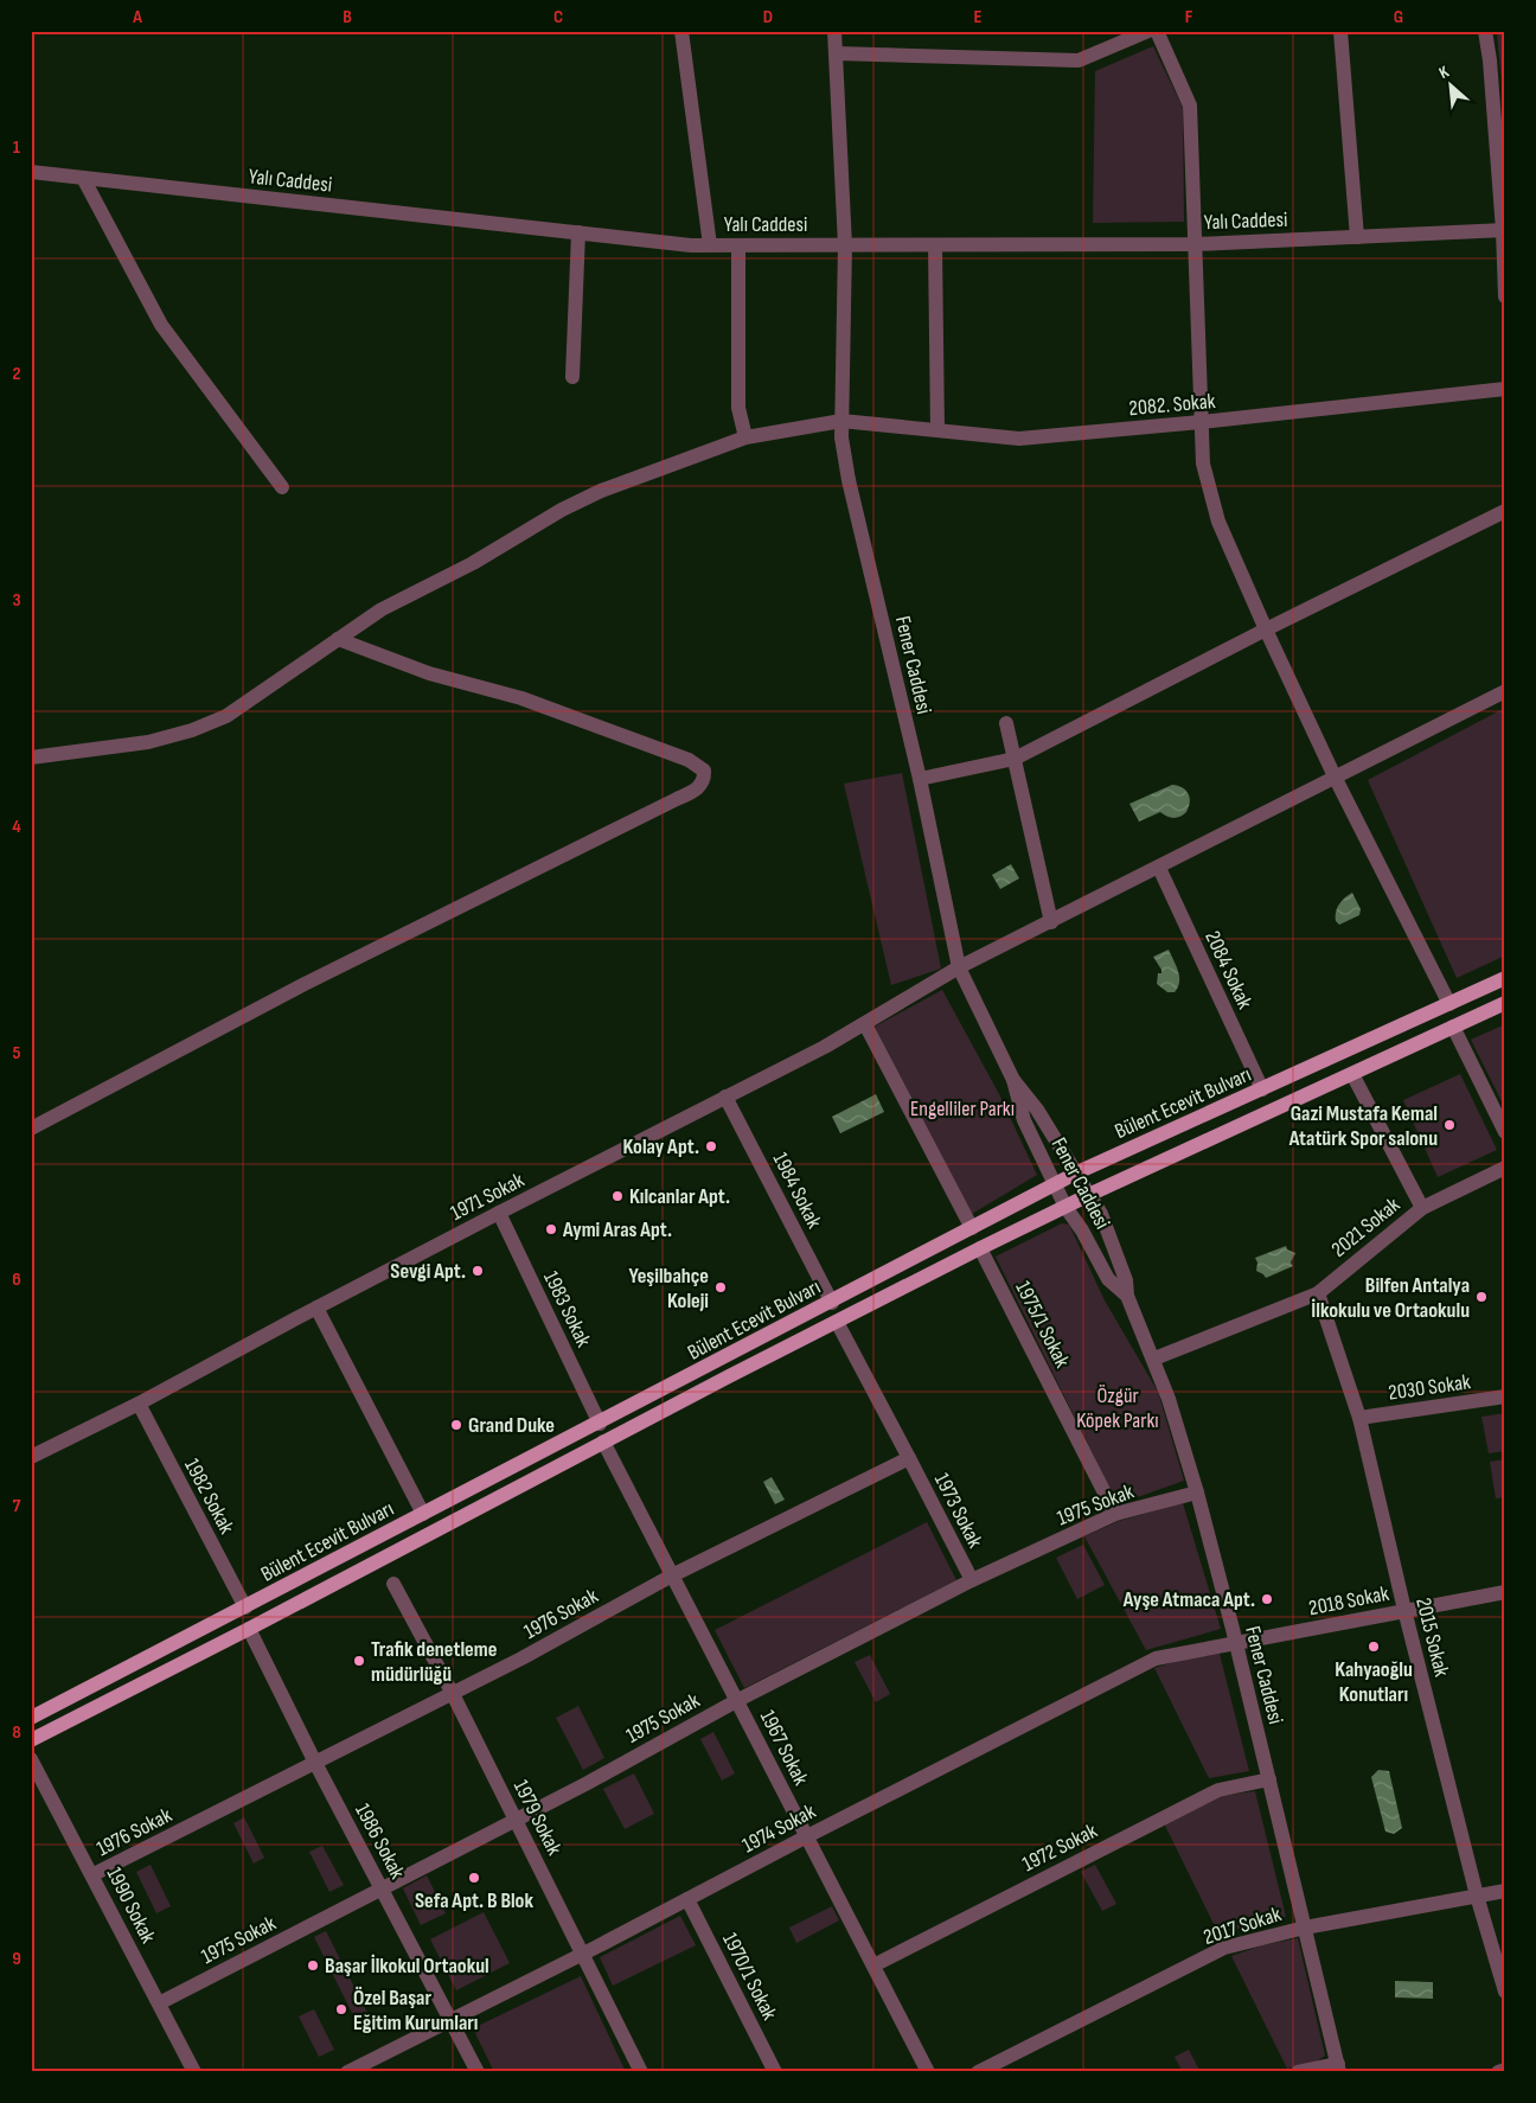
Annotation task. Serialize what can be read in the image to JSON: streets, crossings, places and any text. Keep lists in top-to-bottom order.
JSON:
{
  "streets": {
    "main road": ["Bülent Ecevit Bulvarı"],
    "street": [
      "Yalı Caddesi",
      "2082. Sokak",
      "Fener Caddesi",
      "2084 Sokak",
      "1984 Sokak",
      "1971 Sokak",
      "2021 Sokak",
      "1983 Sokak",
      "1975/1 Sokak",
      "2030 Sokak",
      "1982 Sokak",
      "1975 Sokak",
      "1973 Sokak",
      "2018 Sokak",
      "1976 Sokak",
      "2015 Sokak",
      "1967 Sokak",
      "1979 Sokak",
      "1974 Sokak",
      "1986 Sokak",
      "1972 Sokak",
      "1990 Sokak",
      "2017 Sokak",
      "1970/1 Sokak"
    ]
  },
  "crossings": [
    ["Yalı Caddesi", "Fener Caddesi"],
    ["2082. Sokak", "Fener Caddesi"],
    ["Fener Caddesi", "Bülent Ecevit Bulvarı"],
    ["Fener Caddesi", "1971 Sokak"],
    ["Fener Caddesi", "2021 Sokak"],
    ["Fener Caddesi", "1975 Sokak"],
    ["Fener Caddesi", "2018 Sokak"],
    ["Fener Caddesi", "1974 Sokak"],
    ["Fener Caddesi", "1972 Sokak"],
    ["Fener Caddesi", "2017 Sokak"],
    ["2084 Sokak", "Bülent Ecevit Bulvarı"],
    ["2084 Sokak", "1971 Sokak"],
    ["Bülent Ecevit Bulvarı", "1984 Sokak"],
    ["Bülent Ecevit Bulvarı", "1983 Sokak"],
    ["Bülent Ecevit Bulvarı", "1975/1 Sokak"],
    ["Bülent Ecevit Bulvarı", "1982 Sokak"],
    ["Bülent Ecevit Bulvarı", "1967 Sokak"],
    ["Bülent Ecevit Bulvarı", "1986 Sokak"],
    ["1984 Sokak", "1971 Sokak"],
    ["1971 Sokak", "1983 Sokak"],
    ["1971 Sokak", "1982 Sokak"],
    ["2021 Sokak", "2015 Sokak"],
    ["1975/1 Sokak", "1975 Sokak"],
    ["2030 Sokak", "2015 Sokak"],
    ["1975 Sokak", "1973 Sokak"],
    ["1975 Sokak", "1967 Sokak"],
    ["1975 Sokak", "1979 Sokak"],
    ["1975 Sokak", "1986 Sokak"],
    ["1975 Sokak", "1990 Sokak"],
    ["1973 Sokak", "1976 Sokak"],
    ["2018 Sokak", "2015 Sokak"],
    ["2018 Sokak", "1974 Sokak"],
    ["1976 Sokak", "1967 Sokak"],
    ["1976 Sokak", "1979 Sokak"],
    ["1976 Sokak", "1986 Sokak"],
    ["1976 Sokak", "1990 Sokak"],
    ["2015 Sokak", "2017 Sokak"],
    ["1967 Sokak", "1974 Sokak"],
    ["1967 Sokak", "1972 Sokak"],
    ["1979 Sokak", "1974 Sokak"],
    ["1974 Sokak", "1986 Sokak"],
    ["1974 Sokak", "1970/1 Sokak"]
  ],
  "parks": ["Engelliler Parkı", "Özgür Köpek Parkı"],
  "places": [
    "Gazi Mustafa Kemal Atatürk Spor salonu",
    "Kolay Apt.",
    "Kılcanlar Apt.",
    "Aymi Aras Apt.",
    "Sevgi Apt.",
    "Yeşilbahçe Koleji",
    "Bilfen Antalya İlkokulu ve Ortaokulu",
    "Grand Duke",
    "Ayşe Atmaca Apt.",
    "Kahyaoğlu Konutları",
    "Trafik denetleme müdürlüğü",
    "Sefa Apt. B Blok",
    "Başar İlkokul Ortaokul",
    "Özel Başar Eğitim Kurumları"
  ],
  "north": "top left",
  "grid": {
    "columns": [
      "A",
      "B",
      "C",
      "D",
      "E",
      "F",
      "G"
    ],
    "rows": [
      "1",
      "2",
      "3",
      "4",
      "5",
      "6",
      "7",
      "8",
      "9"
    ]
  }
}
